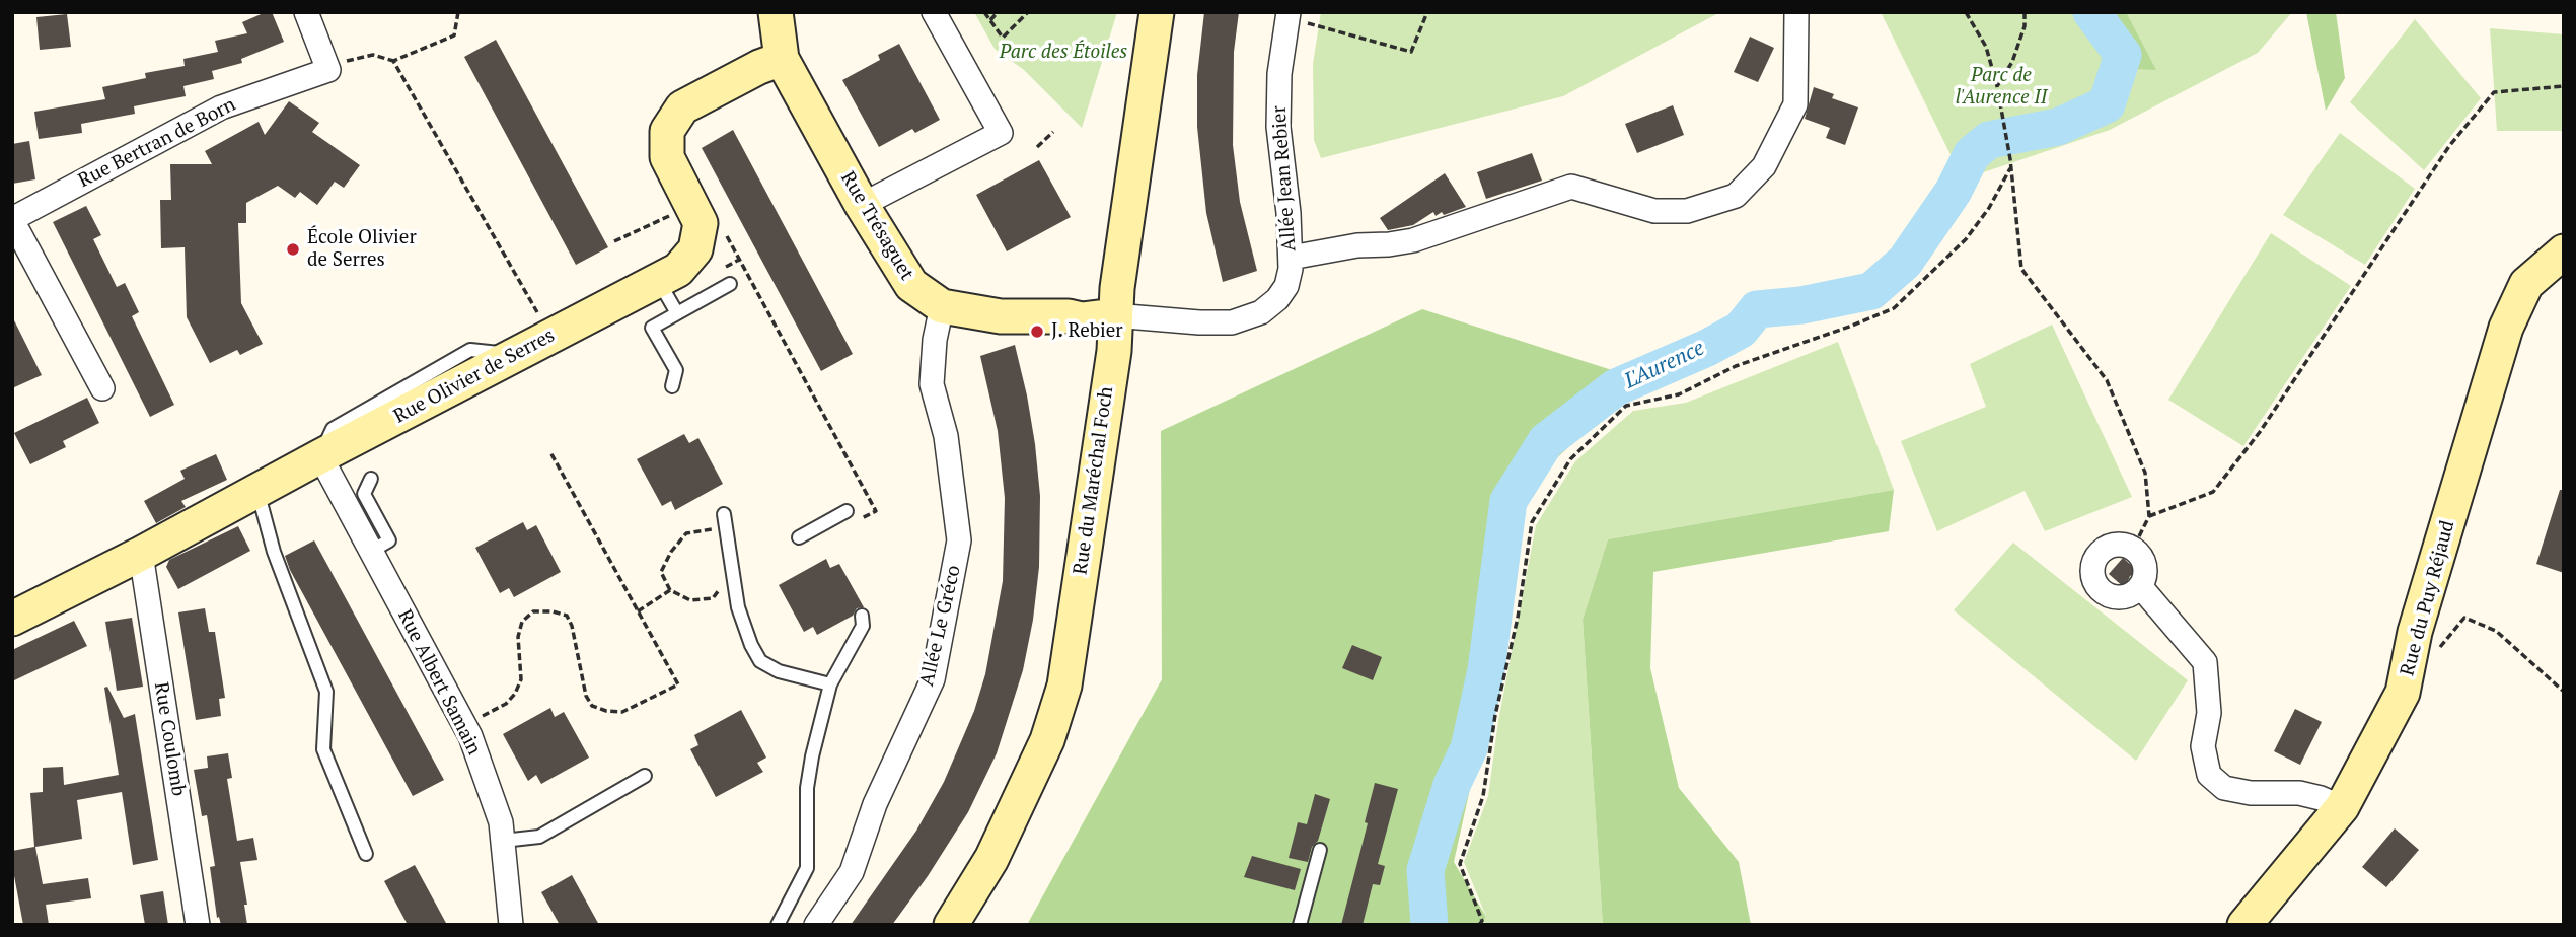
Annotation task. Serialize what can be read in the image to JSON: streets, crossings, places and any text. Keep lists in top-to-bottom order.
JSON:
{
  "streets": {
    "street": [
      "Rue Bertran de Born",
      "Allée Jean Rebier",
      "Rue Trésaguet",
      "Rue Olivier de Serres",
      "Rue du Maréchal Foch",
      "Rue du Puy Réjaud",
      "Allée Le Gréco",
      "Rue Albert Samain",
      "Rue Coulomb"
    ]
  },
  "crossings": [
    ["Allée Jean Rebier", "Rue Trésaguet"],
    ["Allée Jean Rebier", "Rue du Maréchal Foch"],
    ["Rue Trésaguet", "Rue Olivier de Serres"],
    ["Rue Trésaguet", "Rue du Maréchal Foch"],
    ["Rue Trésaguet", "Allée Le Gréco"],
    ["Rue Olivier de Serres", "Rue Albert Samain"],
    ["Rue Olivier de Serres", "Rue Coulomb"]
  ],
  "water": ["L'Aurence"],
  "parks": ["Parc des Étoiles", "Parc de l'Aurence II"],
  "places": ["École Olivier de Serres", "J. Rebier"]
}
